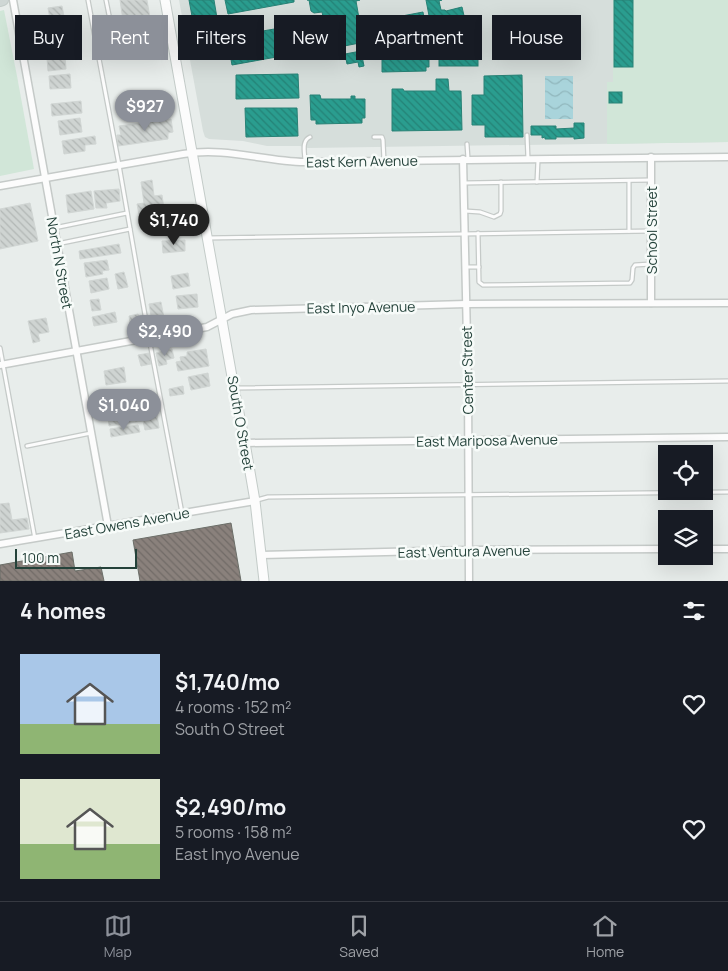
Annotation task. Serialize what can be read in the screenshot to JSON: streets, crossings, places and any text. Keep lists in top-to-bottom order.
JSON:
{
  "streets": {
    "main road": ["South O Street"],
    "street": [
      "East Kern Avenue",
      "School Street",
      "North N Street",
      "East Inyo Avenue",
      "Center Street",
      "East Mariposa Avenue",
      "East Owens Avenue",
      "East Ventura Avenue"
    ]
  },
  "crossings": [
    ["East Kern Avenue", "School Street"],
    ["East Kern Avenue", "North N Street"],
    ["East Kern Avenue", "Center Street"],
    ["East Kern Avenue", "South O Street"],
    ["School Street", "East Inyo Avenue"],
    ["North N Street", "East Inyo Avenue"],
    ["North N Street", "East Owens Avenue"],
    ["East Inyo Avenue", "Center Street"],
    ["East Inyo Avenue", "South O Street"],
    ["Center Street", "East Mariposa Avenue"],
    ["Center Street", "East Ventura Avenue"],
    ["South O Street", "East Mariposa Avenue"],
    ["South O Street", "East Owens Avenue"],
    ["South O Street", "East Ventura Avenue"]
  ],
  "scale_bar": "100 m",
  "page": {
    "chip": [
      "Buy",
      "Rent",
      "Filters",
      "New",
      "Apartment",
      "House"
    ],
    "price": [
      "$927",
      "$1,740",
      "$2,490",
      "$1,040"
    ],
    "scale": "100 m",
    "heading": "4 homes",
    "list": [
      {
        "name": "$1,740/mo",
        "note": "4 rooms · 152 m² · South O Street"
      },
      {
        "name": "$2,490/mo",
        "note": "5 rooms · 158 m² · East Inyo Avenue"
      }
    ],
    "tabs": ["Map", "Saved", "Home"]
  }
}
